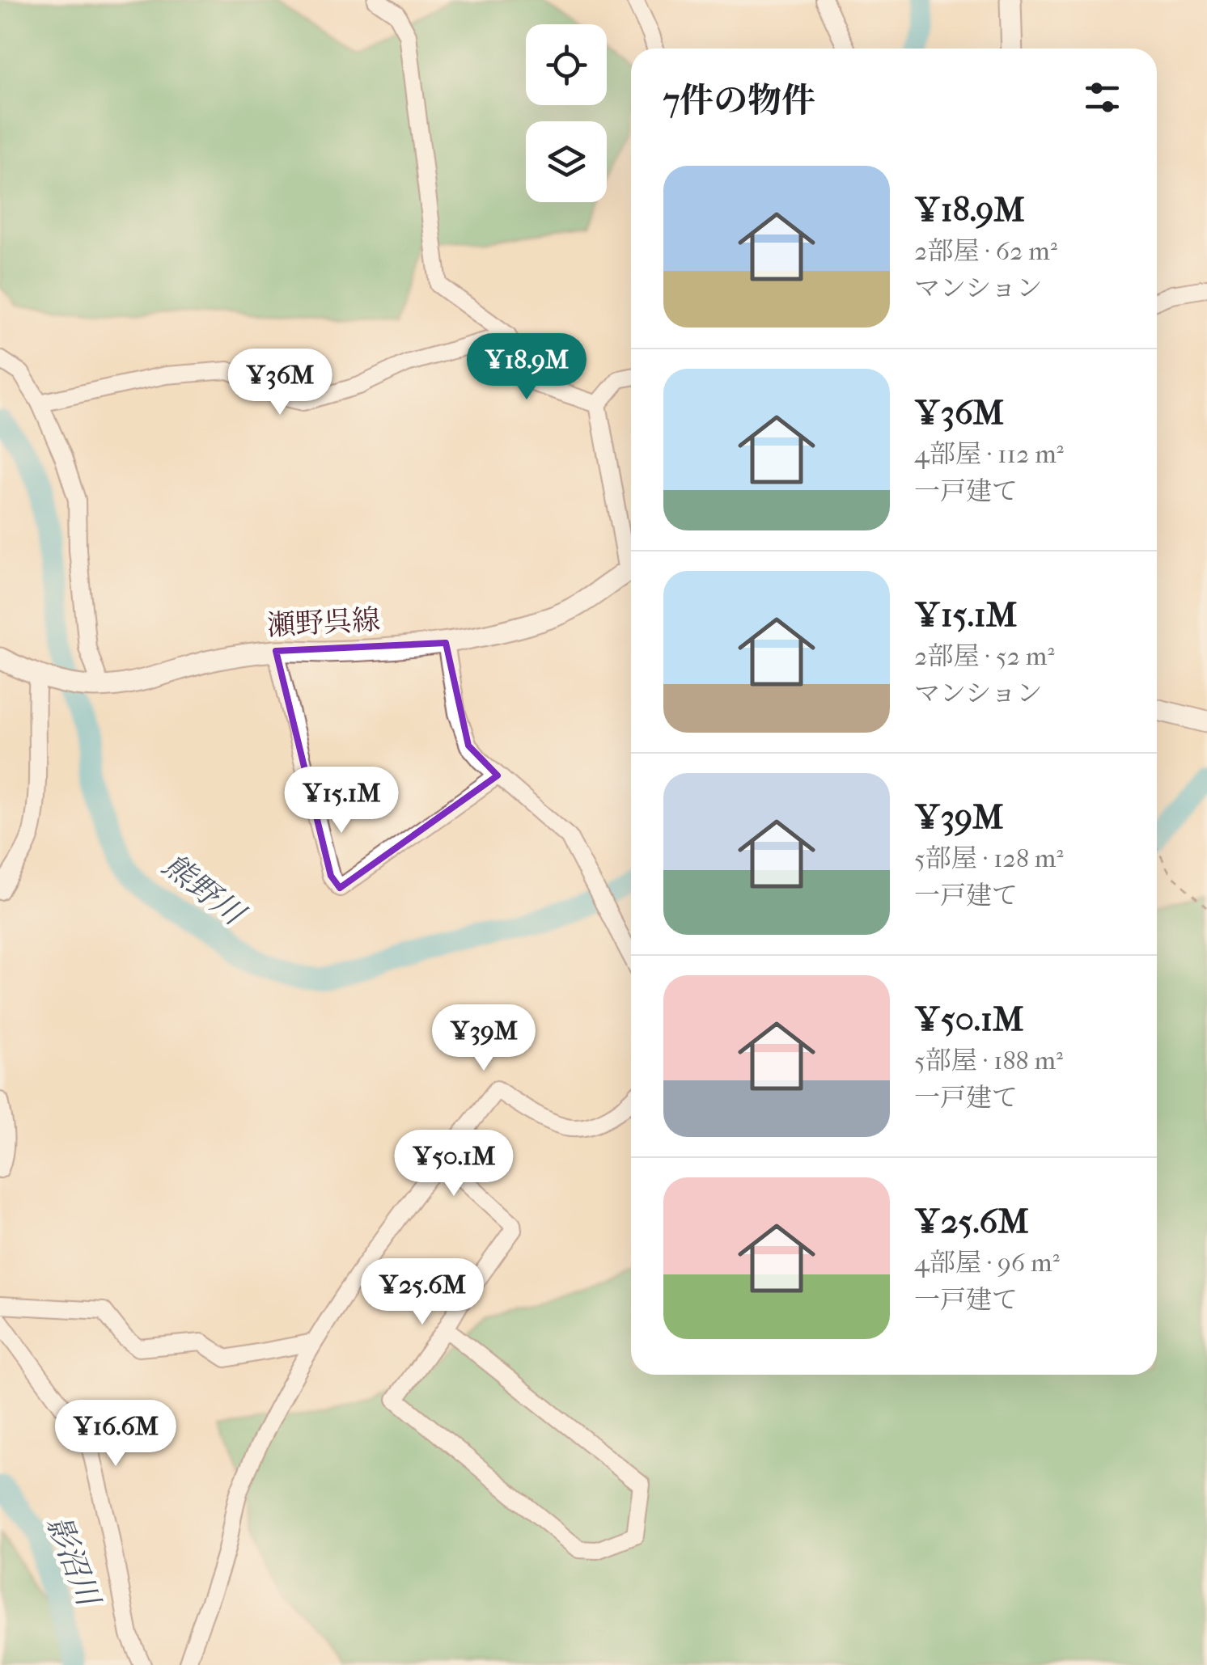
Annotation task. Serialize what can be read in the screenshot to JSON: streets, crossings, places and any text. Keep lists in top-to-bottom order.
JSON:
{
  "streets": {
    "main road": ["瀬野呉線"]
  },
  "water": ["熊野川", "影沼川"],
  "page": {
    "heading": "7件の物件",
    "list": [
      {
        "name": "¥18.9M",
        "note": "2部屋 · 62 m² · マンション"
      },
      {
        "name": "¥36M",
        "note": "4部屋 · 112 m² · 一戸建て"
      },
      {
        "name": "¥15.1M",
        "note": "2部屋 · 52 m² · マンション"
      },
      {
        "name": "¥39M",
        "note": "5部屋 · 128 m² · 一戸建て"
      },
      {
        "name": "¥50.1M",
        "note": "5部屋 · 188 m² · 一戸建て"
      },
      {
        "name": "¥25.6M",
        "note": "4部屋 · 96 m² · 一戸建て"
      }
    ],
    "price": [
      "¥18.9M",
      "¥36M",
      "¥15.1M",
      "¥39M",
      "¥50.1M",
      "¥25.6M",
      "¥16.6M"
    ]
  }
}
